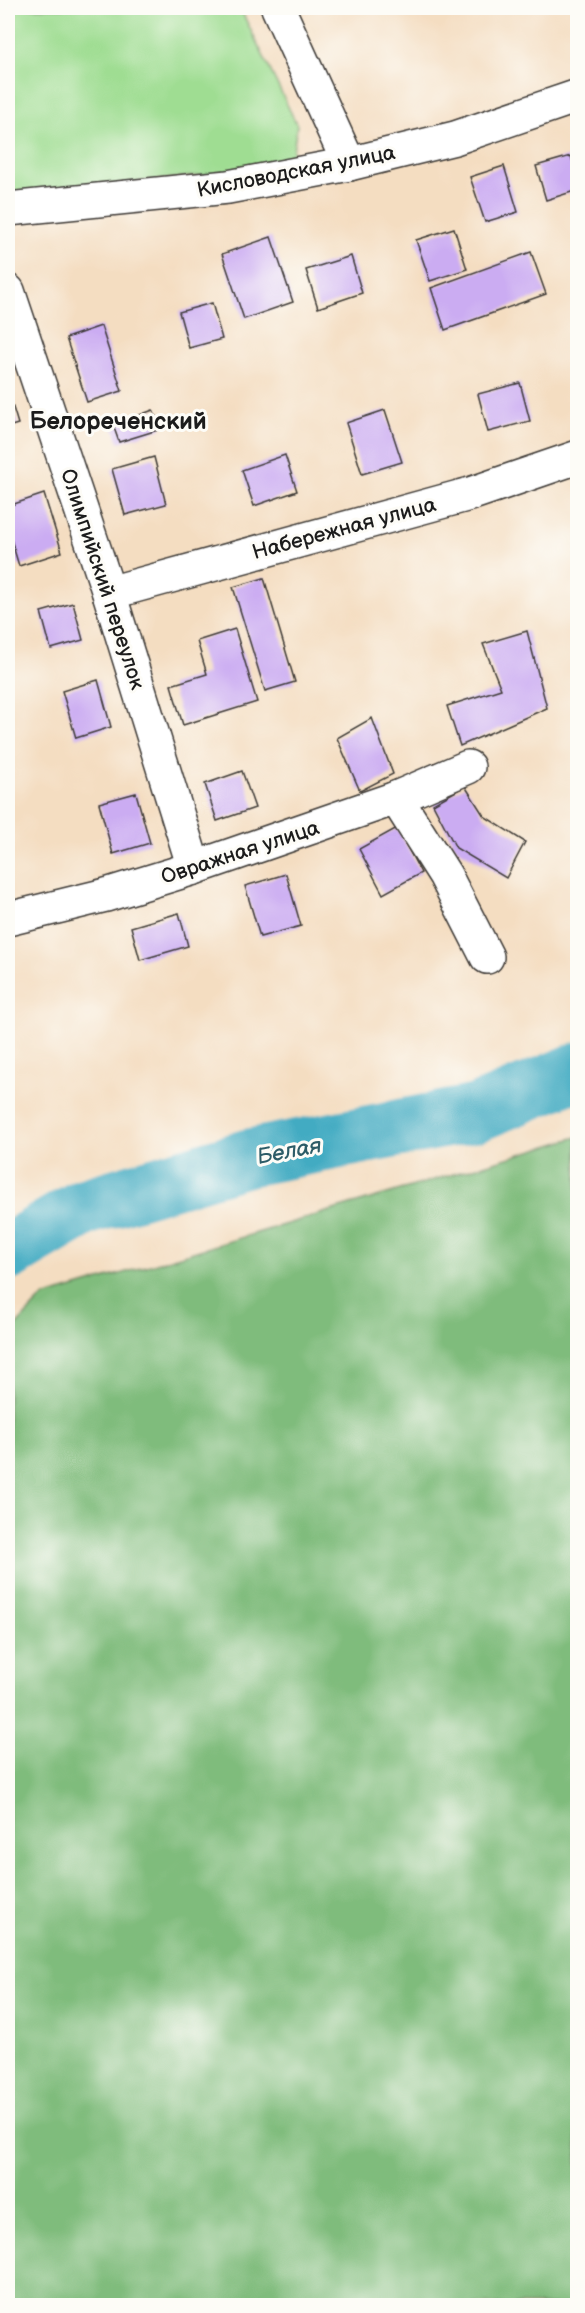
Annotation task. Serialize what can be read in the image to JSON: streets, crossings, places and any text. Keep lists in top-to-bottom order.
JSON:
{
  "streets": {
    "street": [
      "Кисловодская улица",
      "Набережная улица",
      "Олимпийский переулок",
      "Овражная улица"
    ]
  },
  "crossings": [
    ["Набережная улица", "Олимпийский переулок"],
    ["Олимпийский переулок", "Овражная улица"]
  ],
  "districts": ["Белореченский"],
  "water": ["Белая"]
}
